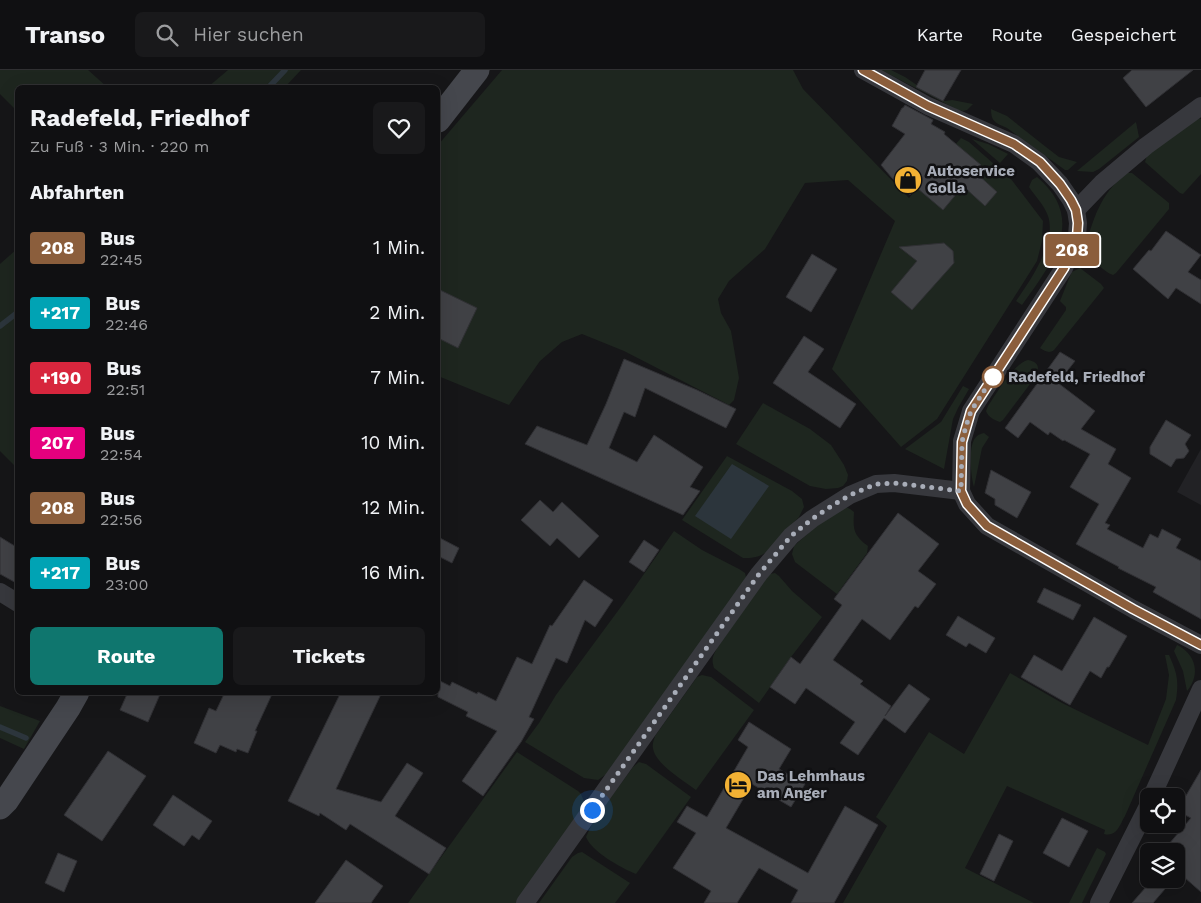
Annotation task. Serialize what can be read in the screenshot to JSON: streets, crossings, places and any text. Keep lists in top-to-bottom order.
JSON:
{
  "places": {
    "shop": ["Autoservice Golla"],
    "other": ["Radefeld, Friedhof"],
    "hotel": ["Das Lehmhaus am Anger"]
  },
  "lines": ["bus line 208"],
  "page": {
    "header": "Transo",
    "search": "Hier suchen",
    "nav": ["Karte", "Route", "Gespeichert"],
    "on_map": "208",
    "heading": [
      ["Radefeld, Friedhof", "Zu Fuß · 3 Min. · 220 m"],
      "Abfahrten"
    ],
    "list": [
      {
        "mark": "208",
        "name": "Bus",
        "note": "22:45",
        "value": "1 Min."
      },
      {
        "mark": "+217",
        "name": "Bus",
        "note": "22:46",
        "value": "2 Min."
      },
      {
        "mark": "+190",
        "name": "Bus",
        "note": "22:51",
        "value": "7 Min."
      },
      {
        "mark": "207",
        "name": "Bus",
        "note": "22:54",
        "value": "10 Min."
      },
      {
        "mark": "208",
        "name": "Bus",
        "note": "22:56",
        "value": "12 Min."
      },
      {
        "mark": "+217",
        "name": "Bus",
        "note": "23:00",
        "value": "16 Min."
      }
    ],
    "buttons": ["Route", "Tickets"]
  }
}
